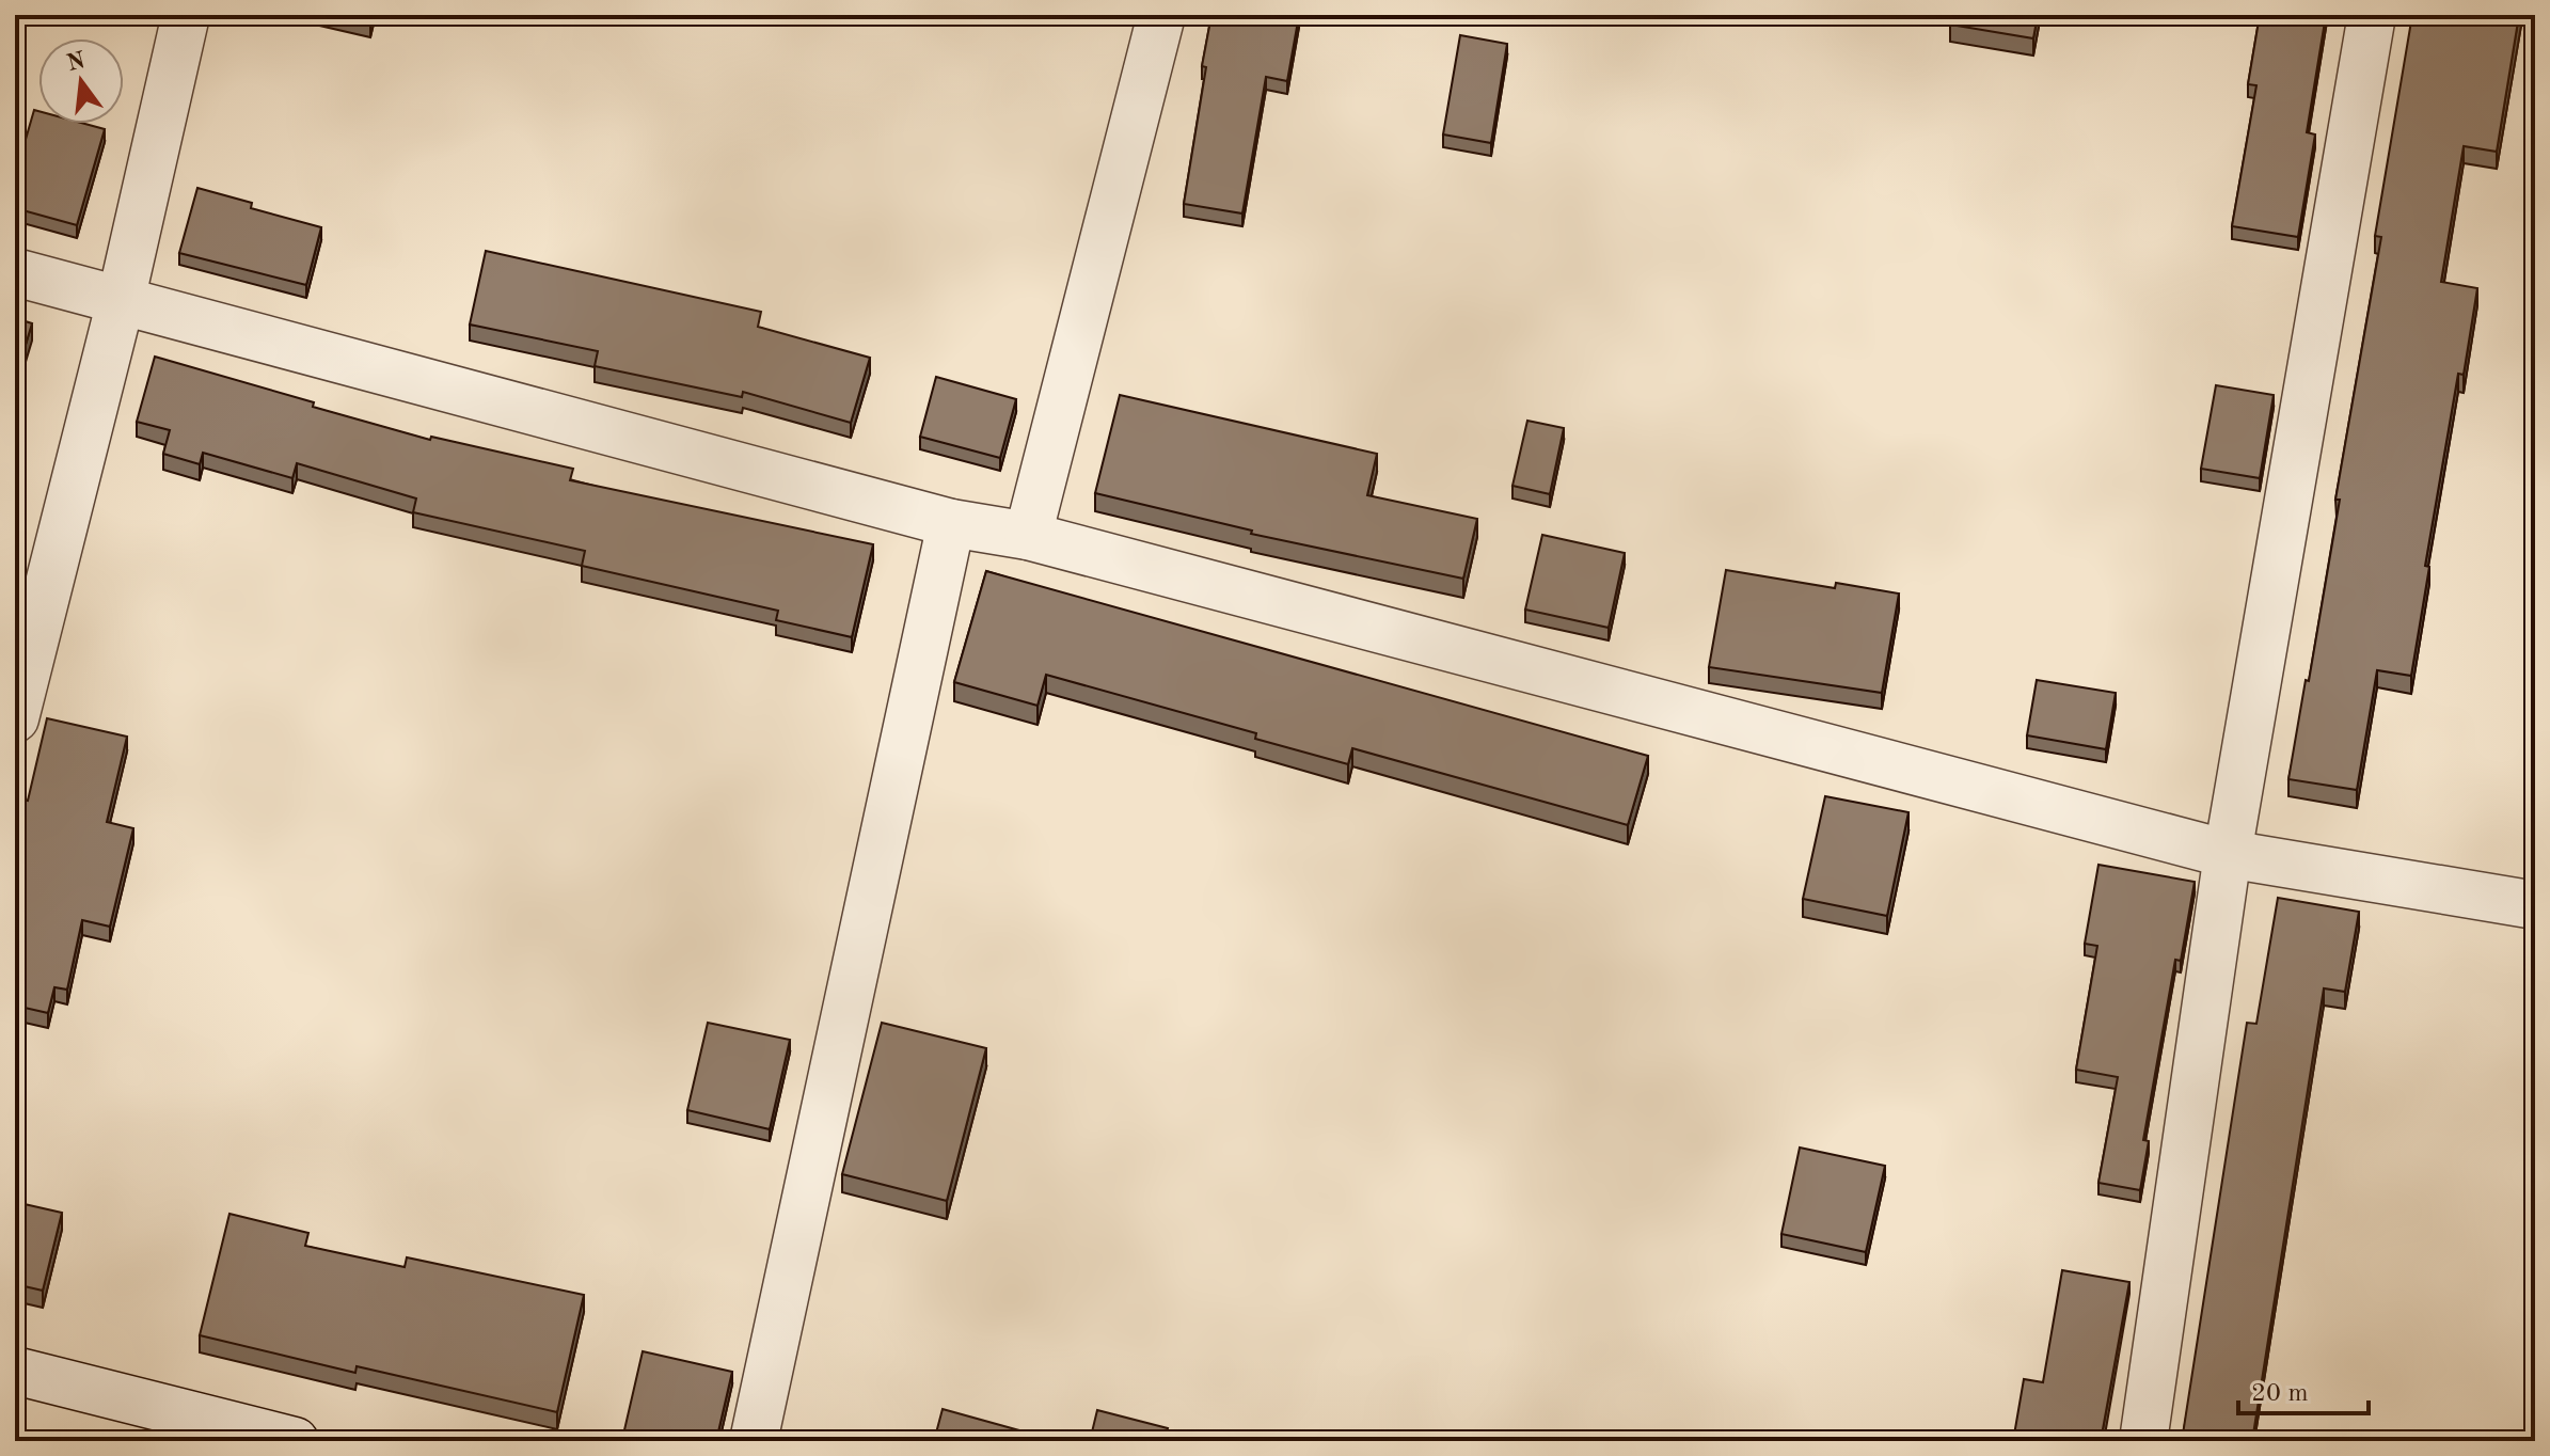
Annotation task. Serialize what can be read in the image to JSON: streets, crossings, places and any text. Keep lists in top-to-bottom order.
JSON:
{
  "scale_bar": "20 m",
  "north": "top"
}
